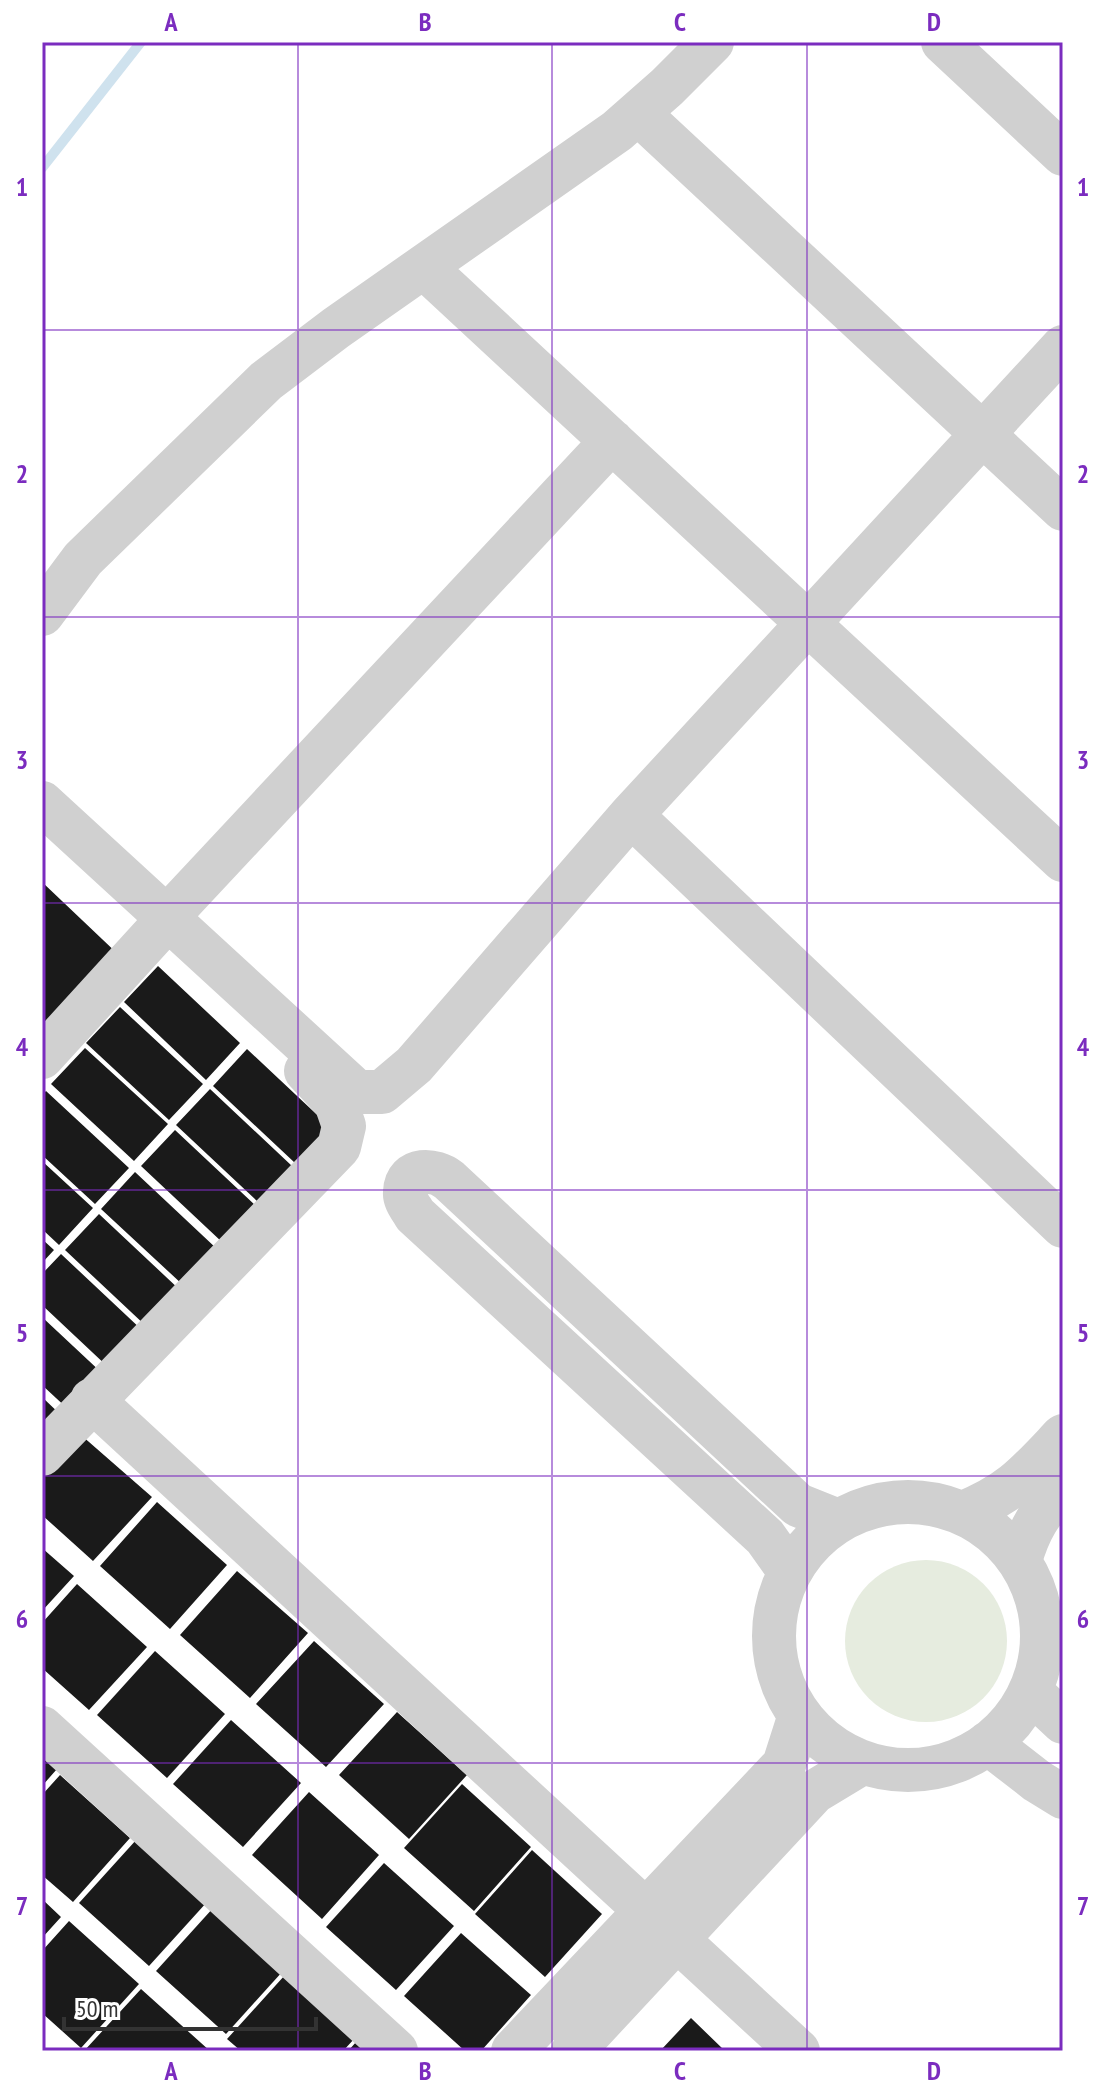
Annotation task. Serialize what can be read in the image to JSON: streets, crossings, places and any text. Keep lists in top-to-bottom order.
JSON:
{
  "scale_bar": "50 m",
  "grid": {
    "columns": [
      "A",
      "B",
      "C",
      "D"
    ],
    "rows": [
      "1",
      "2",
      "3",
      "4",
      "5",
      "6",
      "7"
    ]
  }
}
